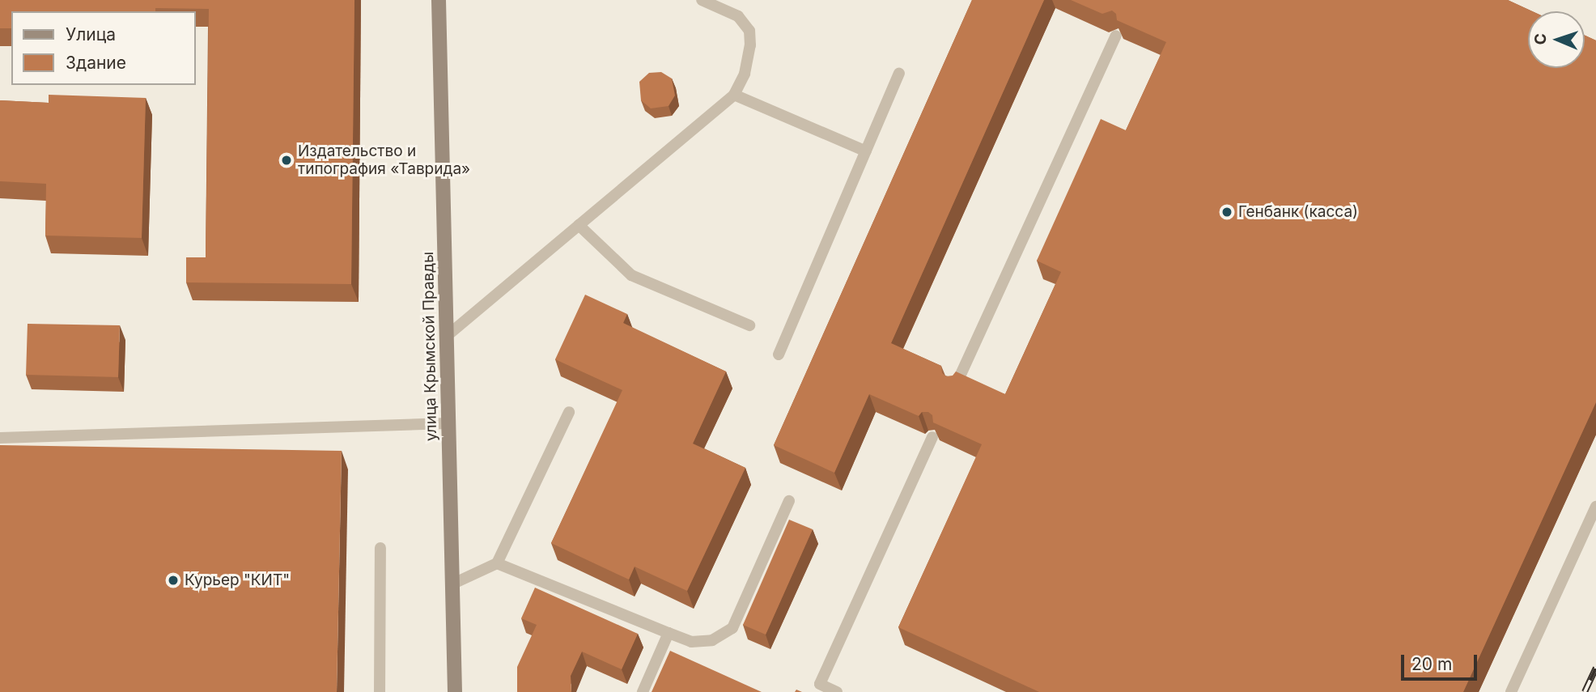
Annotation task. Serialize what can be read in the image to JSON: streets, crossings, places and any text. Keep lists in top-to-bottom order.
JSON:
{
  "streets": {
    "street": ["улица Крымской Правды"]
  },
  "places": ["Издательство и типография «Таврида»", "Генбанк (касса)", "Курьер \"КИТ\""],
  "legend": ["Улица", "Здание"],
  "scale_bar": "20 m",
  "north": "left"
}
